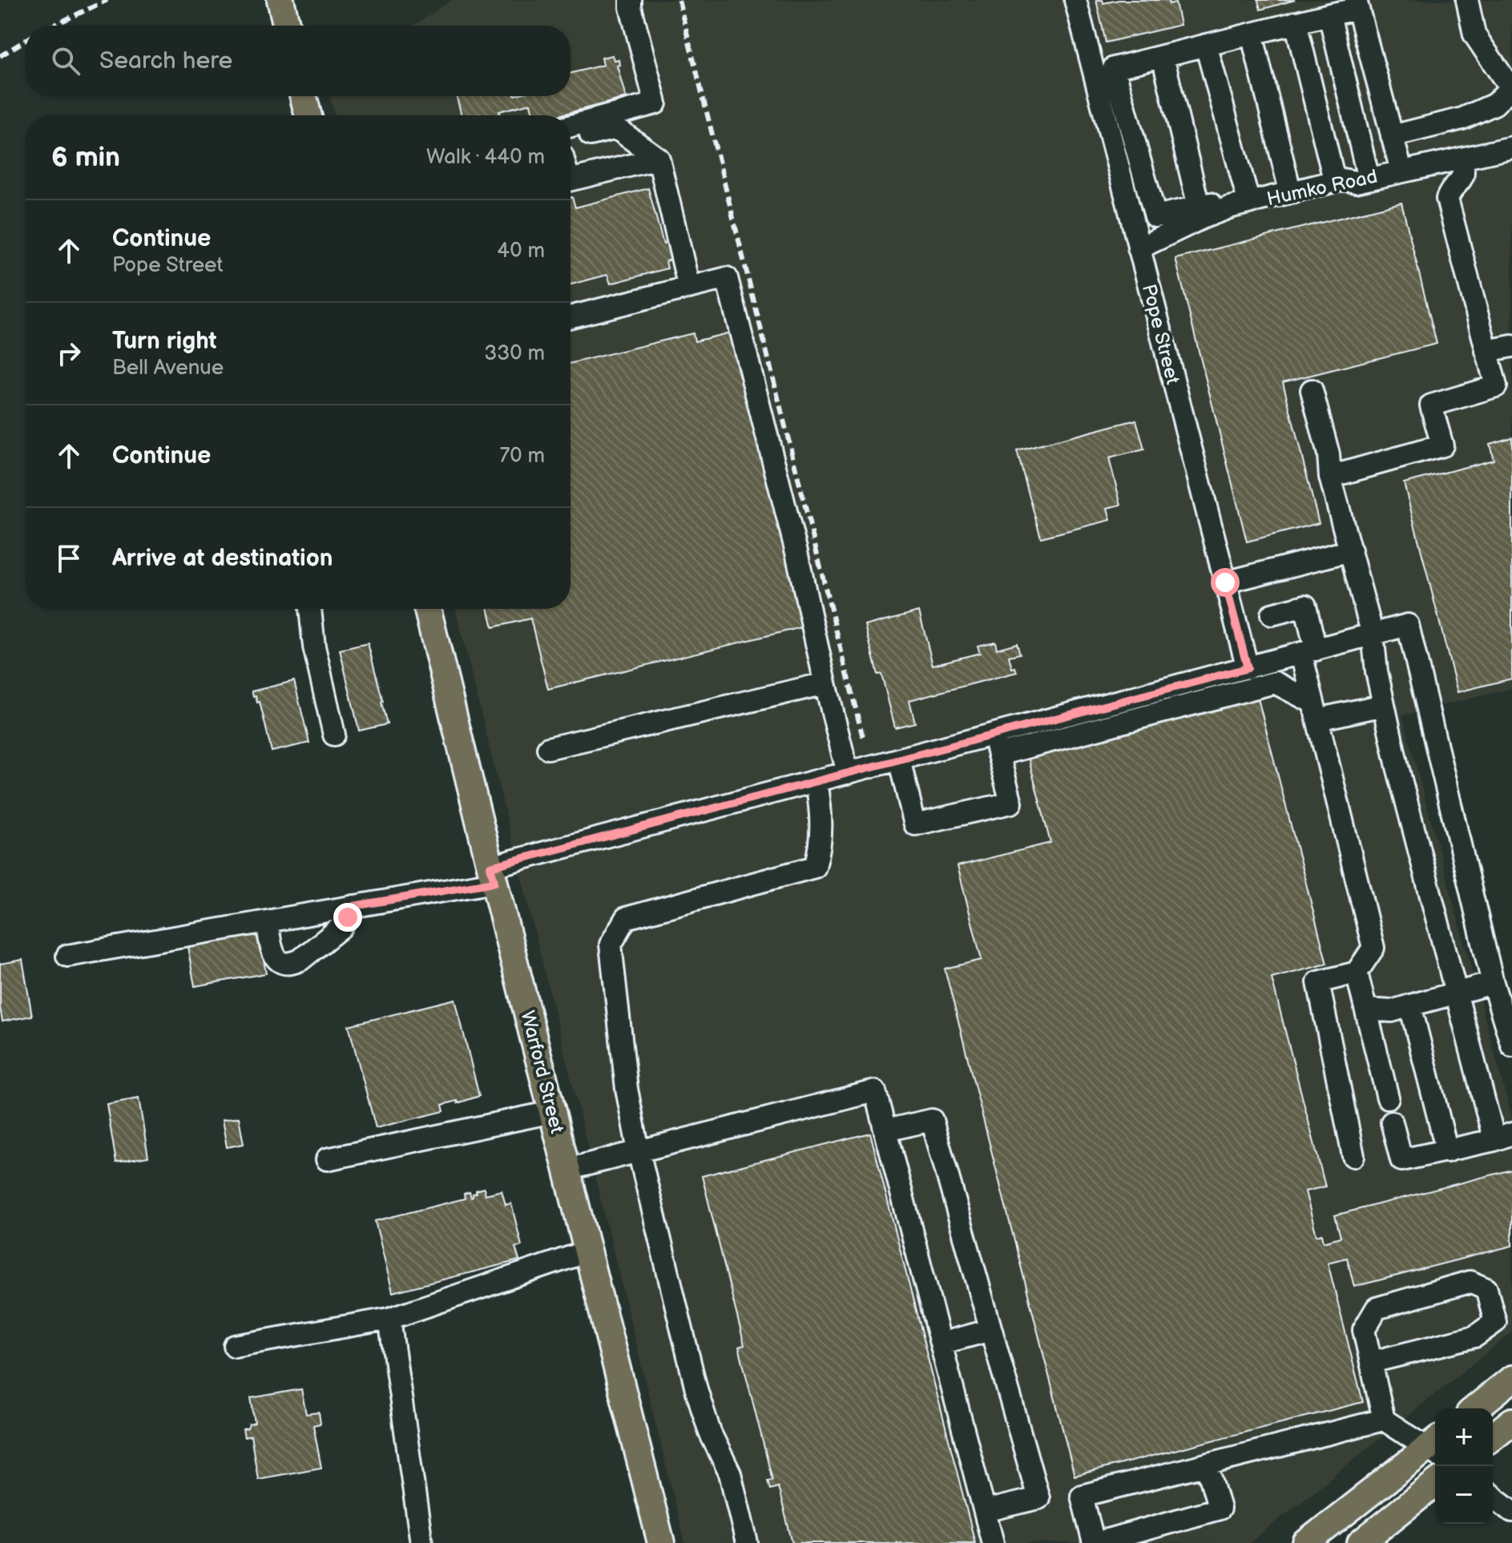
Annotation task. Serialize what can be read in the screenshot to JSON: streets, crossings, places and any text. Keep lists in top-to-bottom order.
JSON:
{
  "streets": {
    "main road": ["Warford Street"],
    "street": ["Humko Road", "Pope Street"]
  },
  "crossings": [
    ["Humko Road", "Pope Street"]
  ],
  "page": {
    "search": "Search here",
    "heading": ["6 min", "Walk · 440 m"],
    "list": [
      ["Continue", "Pope Street", "40 m"],
      ["Turn right", "Bell Avenue", "330 m"],
      ["Continue", "70 m"],
      "Arrive at destination"
    ],
    "map_buttons": ["+", "−"]
  }
}
